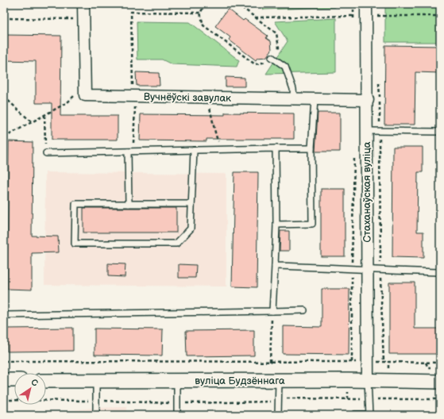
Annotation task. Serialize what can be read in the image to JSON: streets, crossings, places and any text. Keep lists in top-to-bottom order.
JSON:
{
  "streets": {
    "street": ["Вучнёўскі завулак", "Стаханаўская вуліца", "вуліца Будзённага"]
  },
  "crossings": [
    ["Вучнёўскі завулак", "Стаханаўская вуліца"],
    ["Стаханаўская вуліца", "вуліца Будзённага"]
  ],
  "north": "top right"
}
